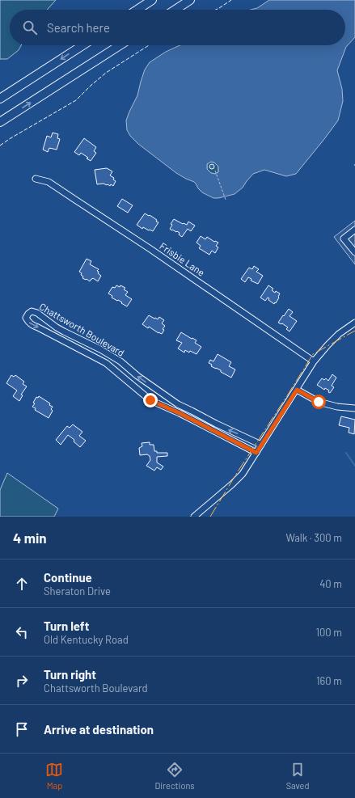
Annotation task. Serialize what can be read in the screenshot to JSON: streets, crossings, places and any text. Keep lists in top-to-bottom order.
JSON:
{
  "streets": {
    "street": ["Frisbie Lane", "Chattsworth Boulevard"]
  },
  "page": {
    "search": "Search here",
    "heading": ["4 min", "Walk · 300 m"],
    "list": [
      ["Continue", "Sheraton Drive", "40 m"],
      ["Turn left", "Old Kentucky Road", "100 m"],
      ["Turn right", "Chattsworth Boulevard", "160 m"],
      "Arrive at destination"
    ],
    "nav": ["Map", "Directions", "Saved"]
  }
}
